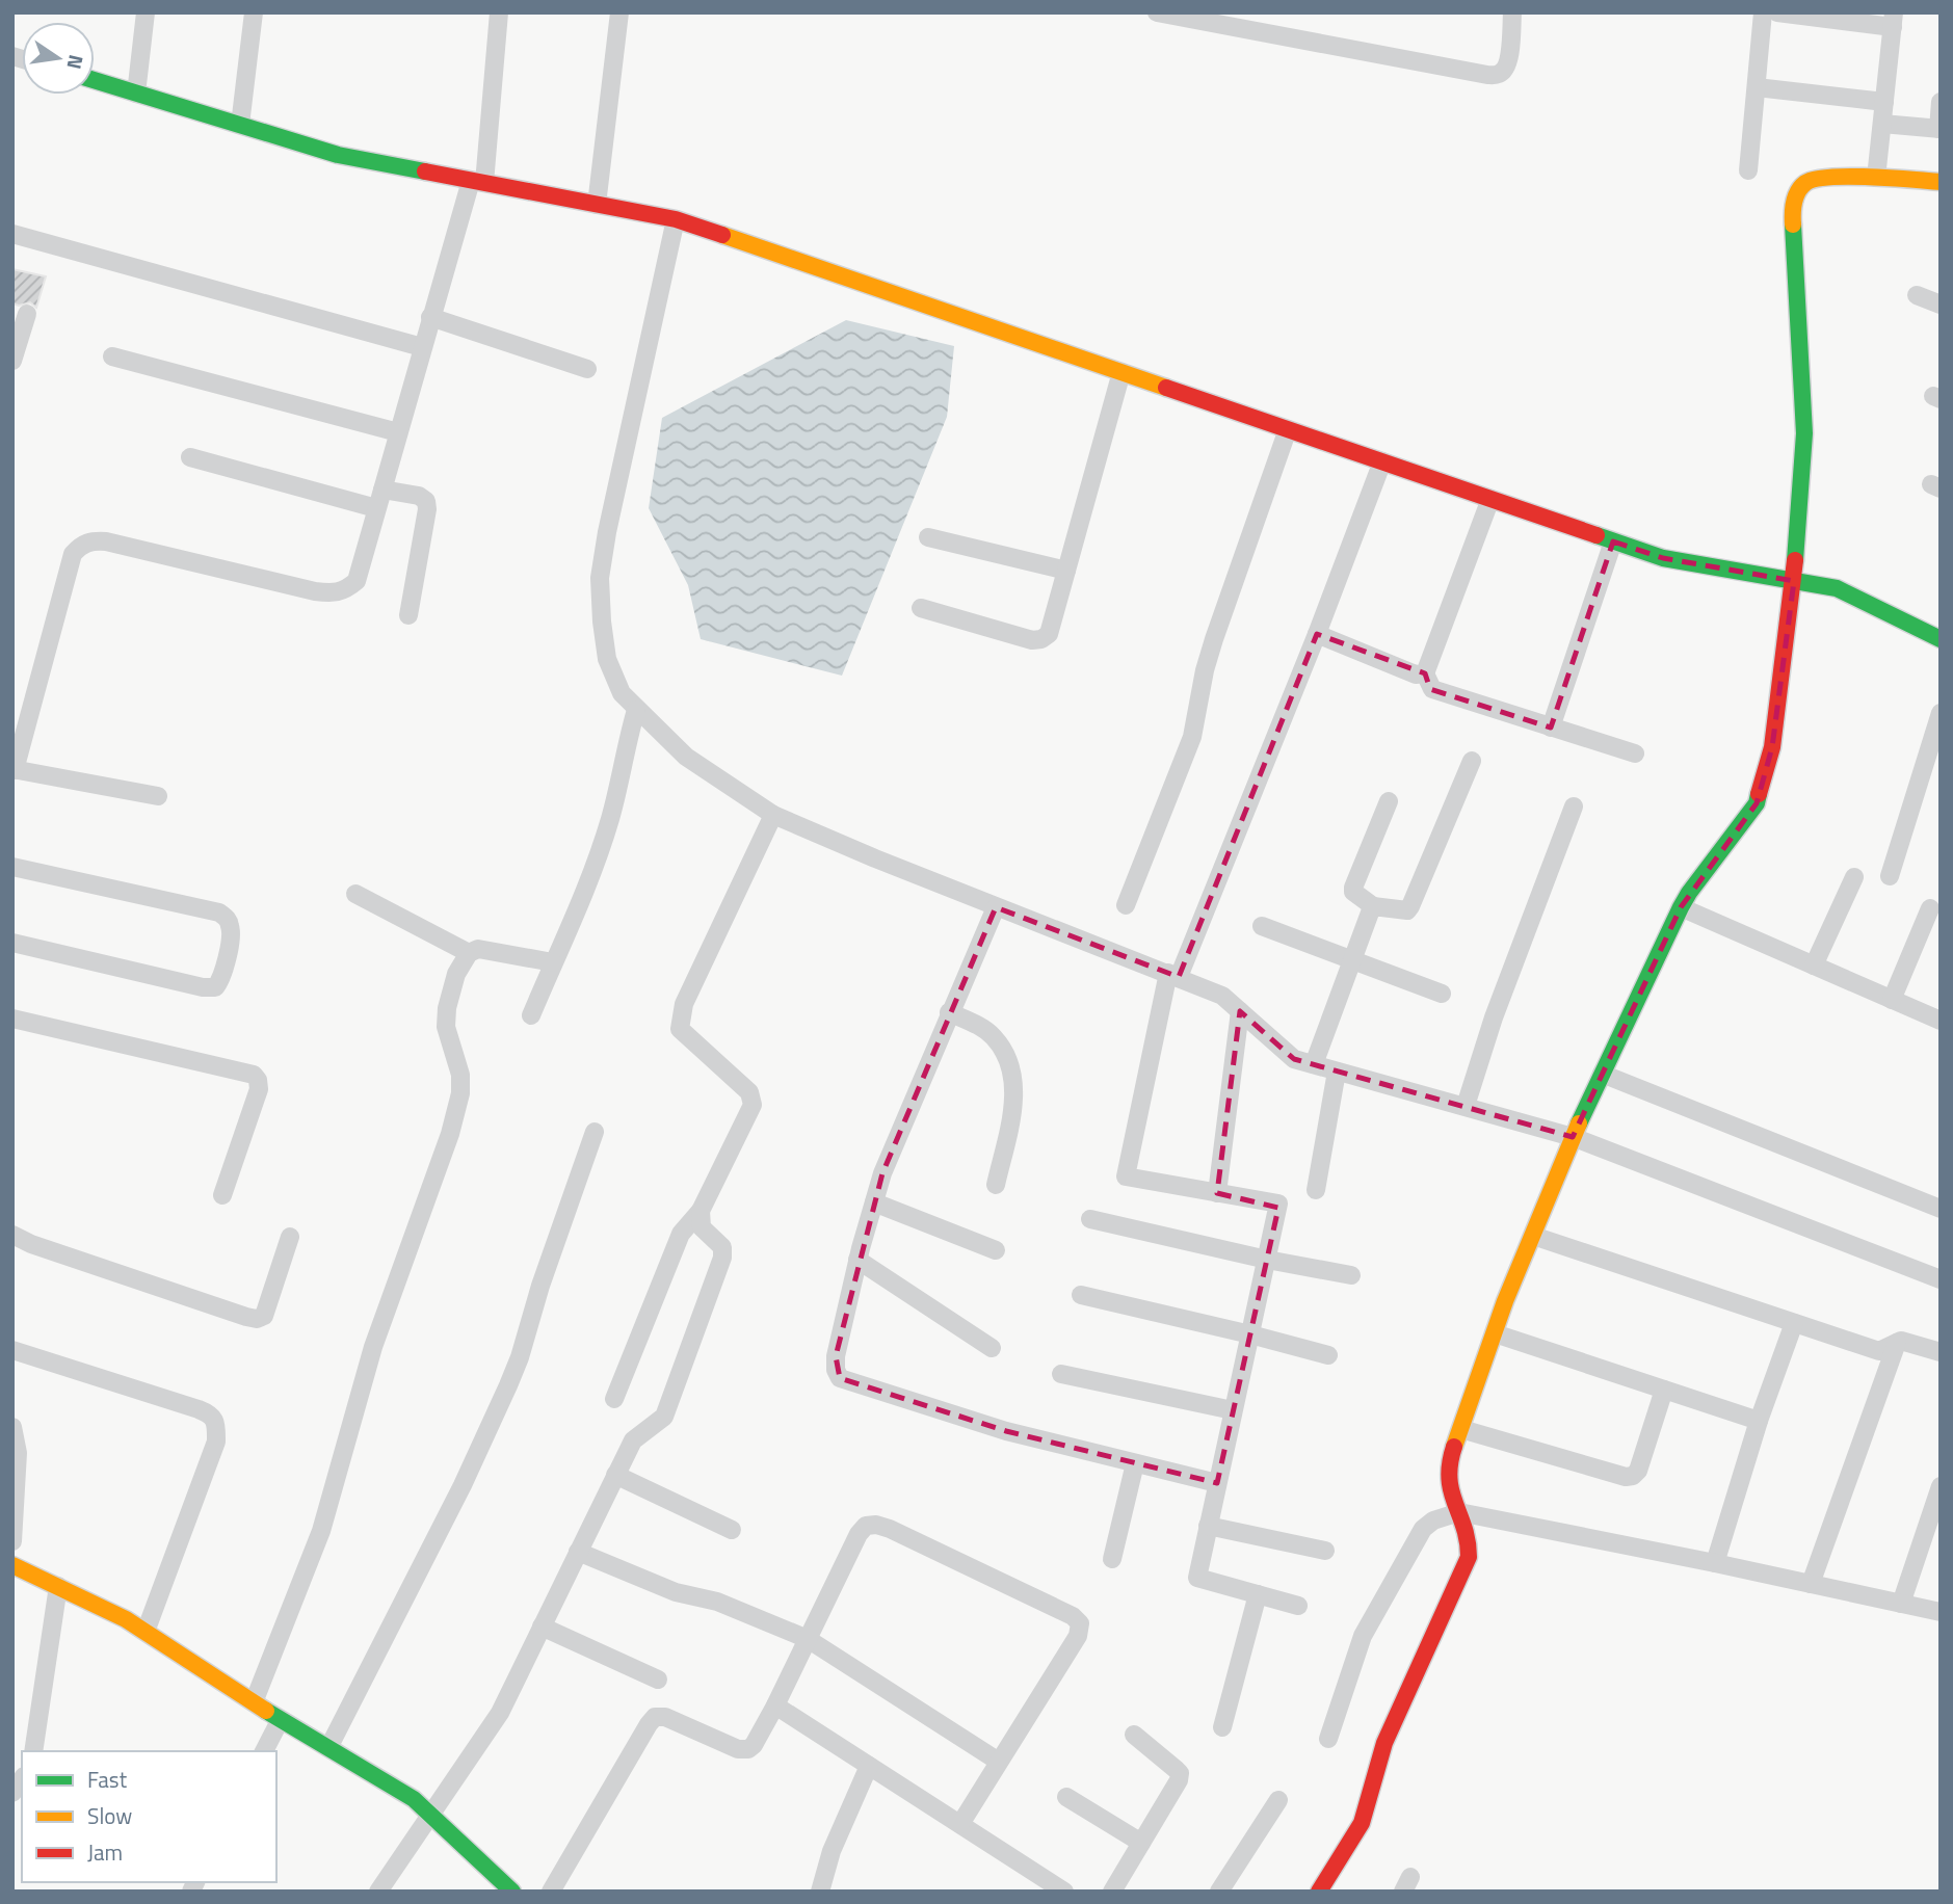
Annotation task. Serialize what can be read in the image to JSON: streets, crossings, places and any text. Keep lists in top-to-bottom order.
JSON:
{
  "legend": ["Fast", "Slow", "Jam"],
  "north": "right"
}
